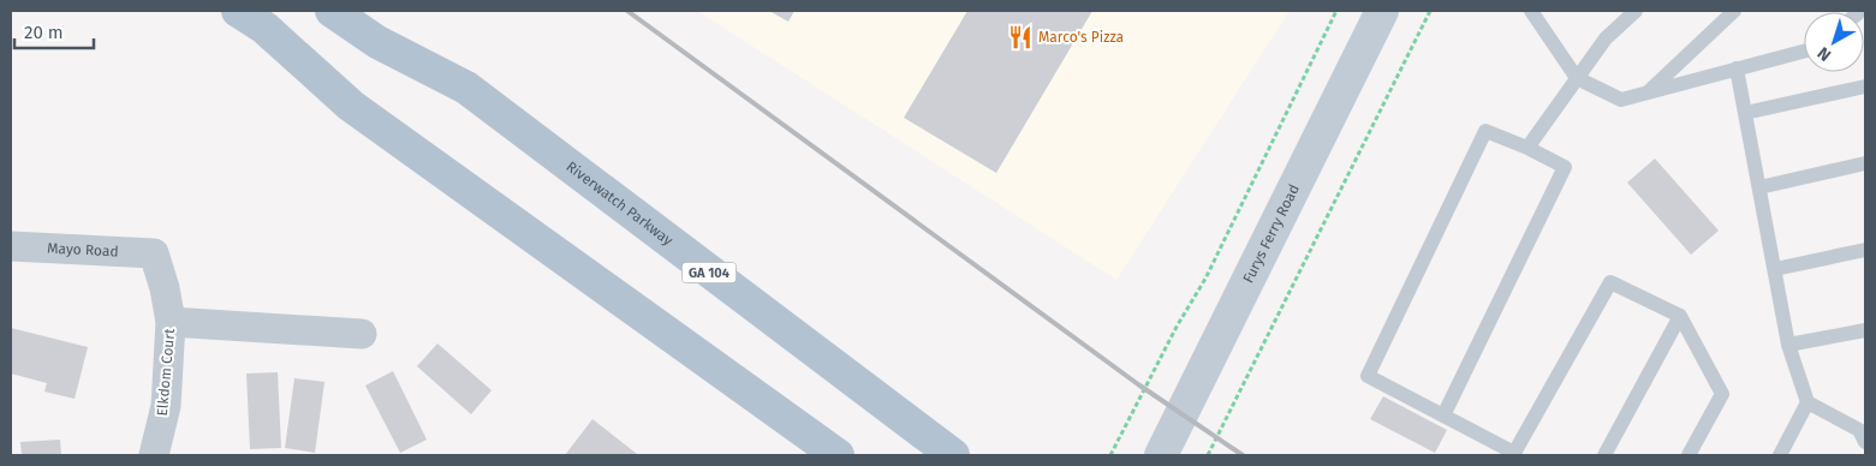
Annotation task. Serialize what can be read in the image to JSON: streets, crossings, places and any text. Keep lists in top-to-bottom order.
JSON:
{
  "streets": {
    "main road": ["Riverwatch Parkway", "Furys Ferry Road", "GA 104"],
    "street": ["Mayo Road", "Elkdom Court"]
  },
  "crossings": [
    ["Mayo Road", "Elkdom Court"]
  ],
  "places": {
    "restaurant": ["Marco's Pizza"]
  },
  "scale_bar": "20 m",
  "north": "bottom left"
}
